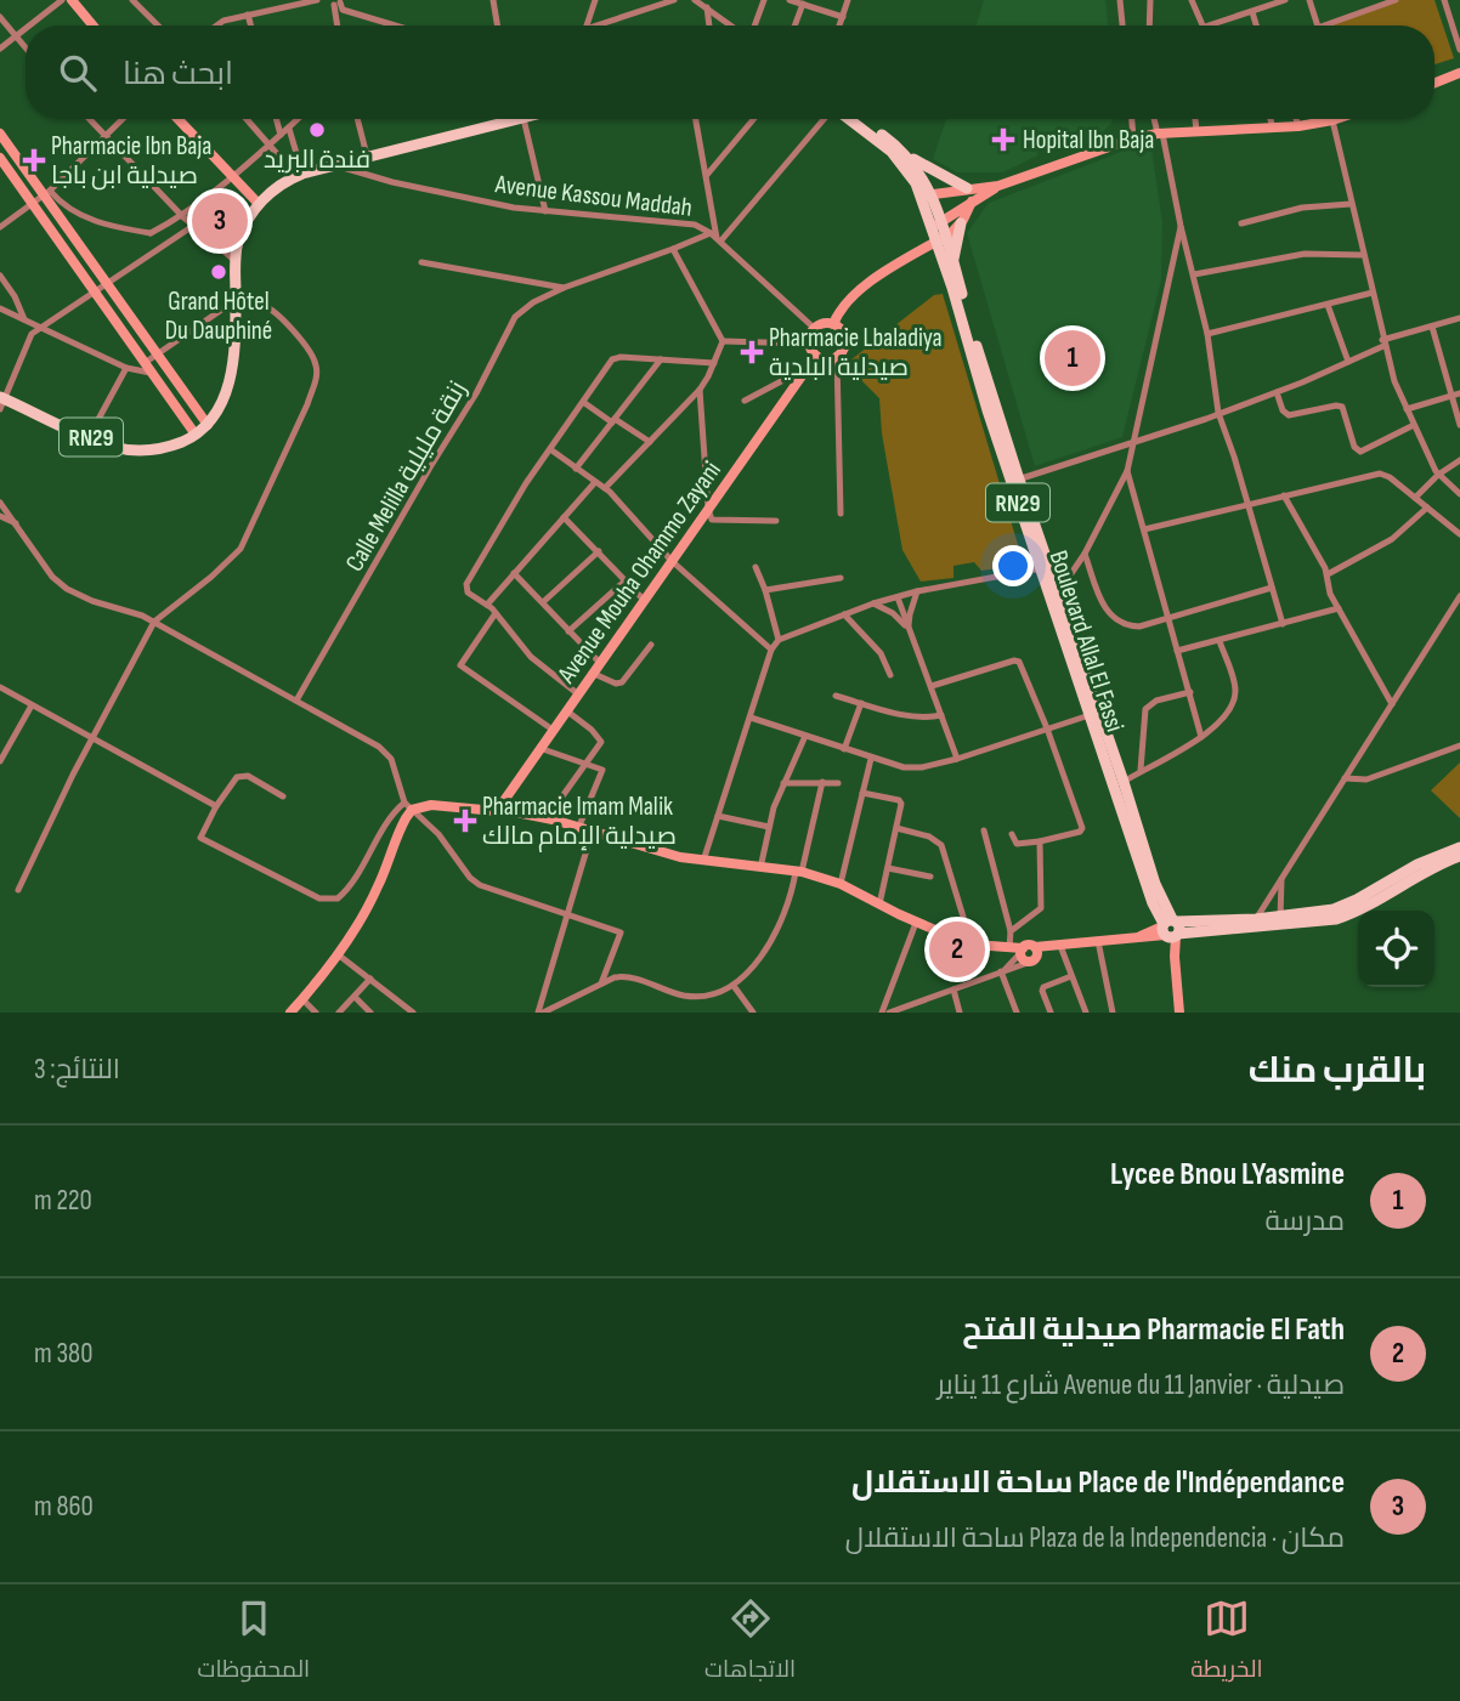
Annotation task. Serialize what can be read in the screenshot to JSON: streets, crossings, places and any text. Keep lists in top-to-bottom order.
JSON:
{
  "streets": {
    "main road": ["RN29", "Boulevard Allal El Fassi"],
    "street": ["Avenue Kassou Maddah", "Calle Melilla زنقة مليلية", "Avenue Mouha Ohammo Zayani"]
  },
  "crossings": [
    ["Avenue Kassou Maddah", "RN29"],
    ["Avenue Kassou Maddah", "Calle Melilla زنقة مليلية"],
    ["Avenue Kassou Maddah", "Avenue Mouha Ohammo Zayani"]
  ],
  "places": {
    "other": ["فندة البريد", "Grand Hôtel Du Dauphiné"],
    "health": [
      "Hopital Ibn Baja",
      "Pharmacie Ibn Baja صيدلية ابن باجا",
      "Pharmacie Lbaladiya صيدلية البلدية",
      "Pharmacie Imam Malik صيدلية الإمام مالك"
    ]
  },
  "page": {
    "search": "ابحث هنا",
    "pins": ["3", "1", "2"],
    "heading": ["بالقرب منك", "النتائج: 3"],
    "list": [
      {
        "mark": "1",
        "name": "Lycee Bnou LYasmine",
        "note": "مدرسة",
        "value": "220 m"
      },
      {
        "mark": "2",
        "name": "Pharmacie El Fath صيدلية الفتح",
        "note": "صيدلية · Avenue du 11 Janvier شارع 11 يناير",
        "value": "380 m"
      },
      {
        "mark": "3",
        "name": "Place de l'Indépendance ساحة الاستقلال",
        "note": "مكان · Plaza de la Independencia ساحة الاستقلال",
        "value": "860 m"
      }
    ],
    "nav": ["الخريطة", "الاتجاهات", "المحفوظات"]
  }
}
